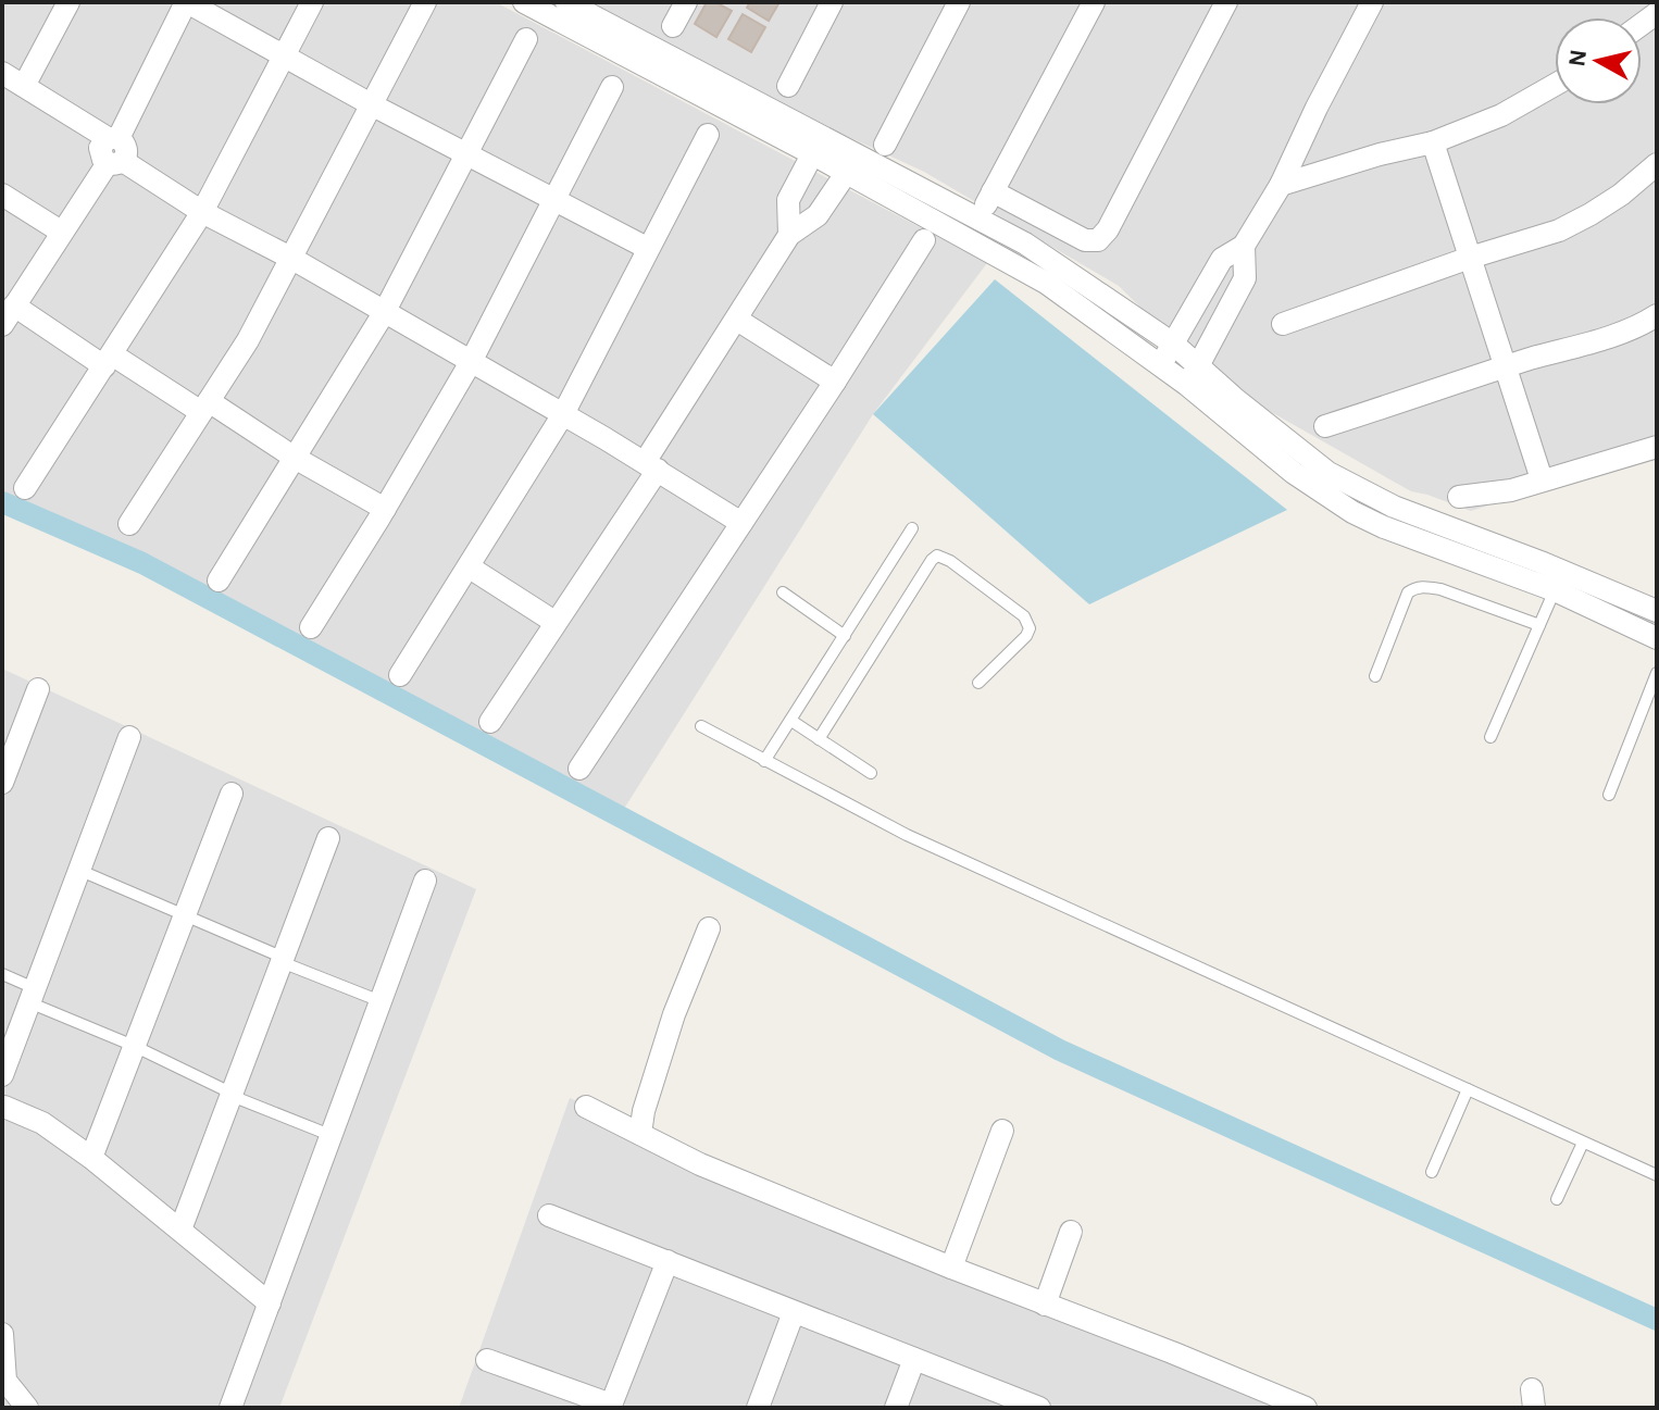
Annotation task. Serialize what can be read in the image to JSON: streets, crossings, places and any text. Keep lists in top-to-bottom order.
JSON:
{
  "north": "left"
}
